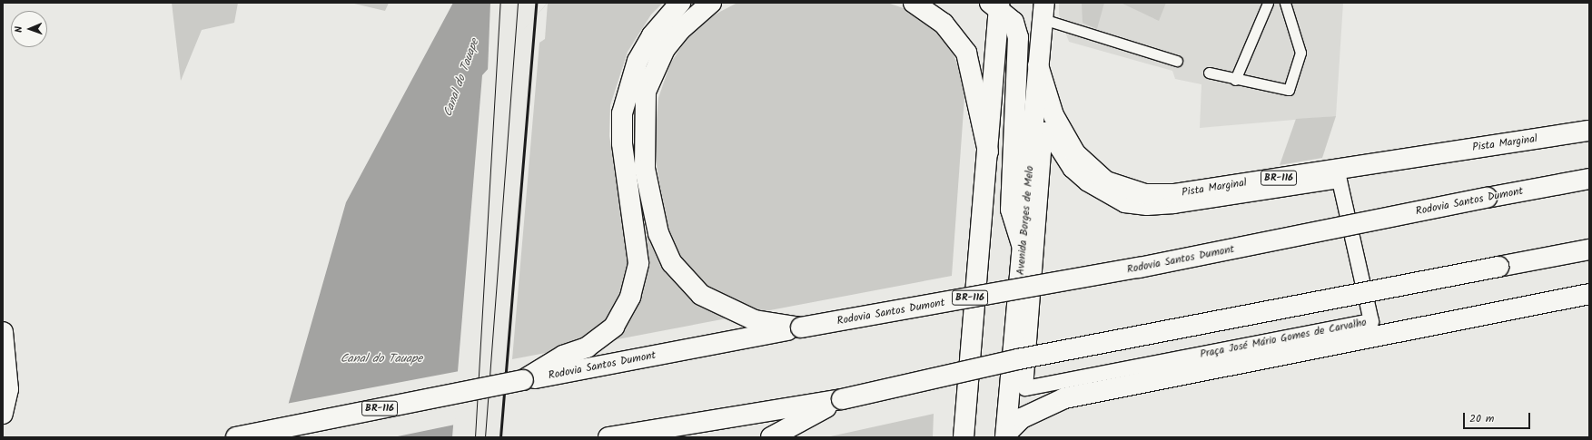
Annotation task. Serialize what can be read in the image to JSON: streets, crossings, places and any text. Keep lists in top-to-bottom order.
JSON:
{
  "streets": {
    "main road": [
      "Pista Marginal",
      "BR-116",
      "Rodovia Santos Dumont",
      "Avenida Borges de Melo"
    ],
    "street": ["Praça José Mário Gomes de Carvalho"]
  },
  "crossings": [
    ["Pista Marginal", "Avenida Borges de Melo"]
  ],
  "water": ["Canal do Tauape"],
  "scale_bar": "20 m",
  "north": "left"
}
